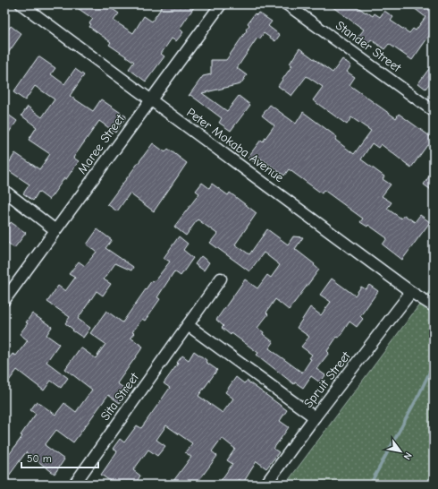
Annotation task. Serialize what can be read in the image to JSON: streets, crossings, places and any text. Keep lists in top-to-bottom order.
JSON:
{
  "streets": {
    "street": [
      "Stander Street",
      "Maree Street",
      "Peter Mokaba Avenue",
      "Spruit Street",
      "Sita Street"
    ]
  },
  "crossings": [
    ["Maree Street", "Peter Mokaba Avenue"],
    ["Peter Mokaba Avenue", "Spruit Street"]
  ],
  "scale_bar": "50 m",
  "north": "bottom right"
}
